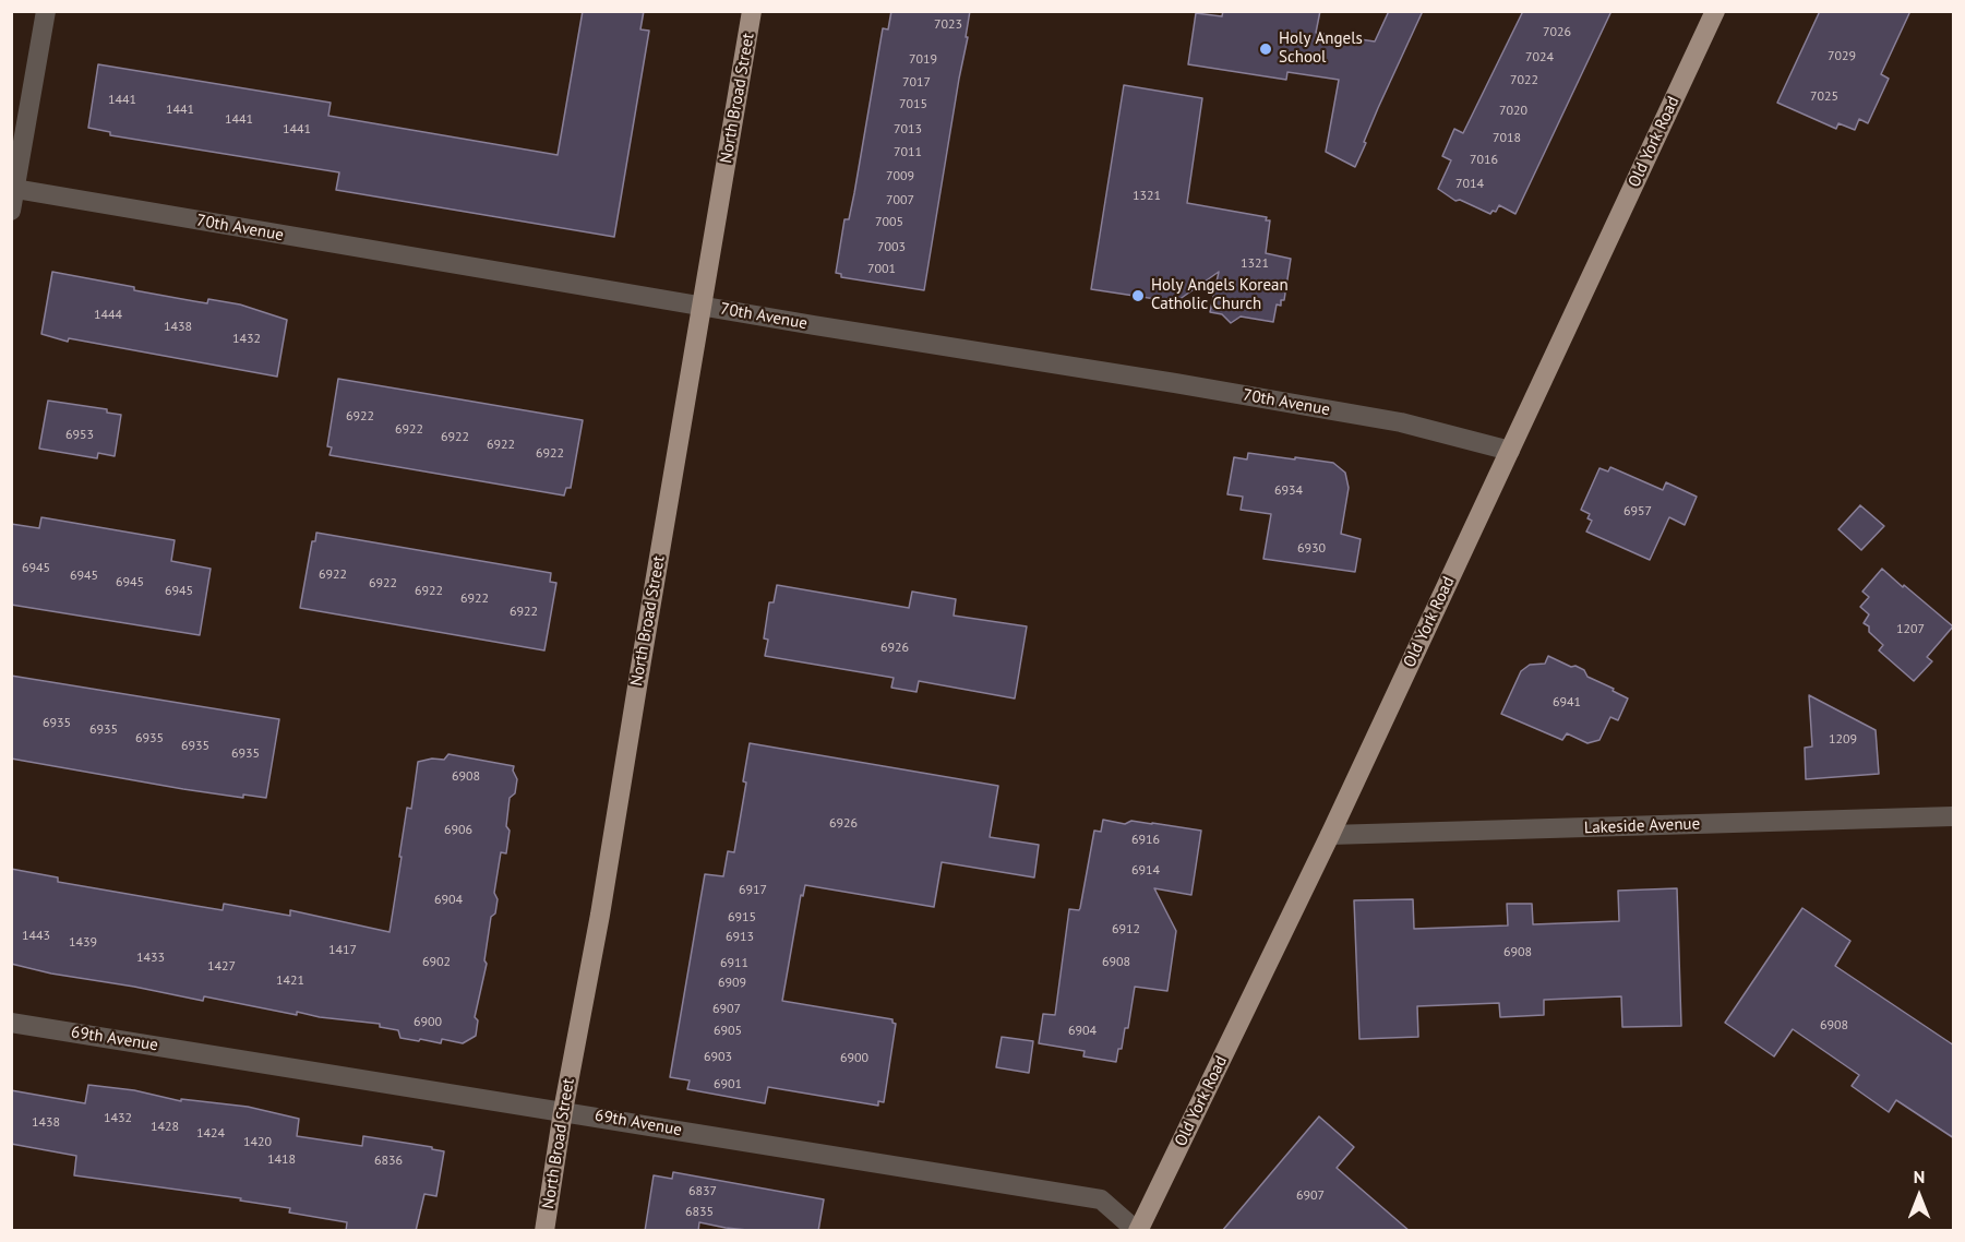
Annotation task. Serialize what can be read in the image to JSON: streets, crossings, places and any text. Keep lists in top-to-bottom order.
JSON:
{
  "streets": {
    "main road": ["North Broad Street", "Old York Road"],
    "street": ["70th Avenue", "Lakeside Avenue", "69th Avenue"]
  },
  "crossings": [
    ["North Broad Street", "70th Avenue"],
    ["North Broad Street", "69th Avenue"],
    ["Old York Road", "70th Avenue"],
    ["Old York Road", "Lakeside Avenue"],
    ["Old York Road", "69th Avenue"]
  ],
  "places": ["Holy Angels School", "Holy Angels Korean Catholic Church"],
  "house_numbers": [
    "7023",
    "7026",
    "7029",
    "7024",
    "7019",
    "7022",
    "7017",
    "7025",
    "1441",
    "7015",
    "1441",
    "7020",
    "1441",
    "1441",
    "7013",
    "7018",
    "7011",
    "7016",
    "7009",
    "7014",
    "1321",
    "7007",
    "7005",
    "7003",
    "1321",
    "7001",
    "1444",
    "1438",
    "1432",
    "6922",
    "6922",
    "6953",
    "6922",
    "6922",
    "6922",
    "6934",
    "6957",
    "6930",
    "6945",
    "6922",
    "6945",
    "6945",
    "6922",
    "6945",
    "6922",
    "6922",
    "6922",
    "1207",
    "6926",
    "6941",
    "6935",
    "6935",
    "6935",
    "1209",
    "6935",
    "6935",
    "6908",
    "6926",
    "6906",
    "6916",
    "6914",
    "6917",
    "6904",
    "6915",
    "6912",
    "1443",
    "6913",
    "1439",
    "1417",
    "6908",
    "1433",
    "6902",
    "6908",
    "6911",
    "1427",
    "1421",
    "6909",
    "6907",
    "6900",
    "6908",
    "6905",
    "6904",
    "6903",
    "6900",
    "6901",
    "1432",
    "1438",
    "1428",
    "1424",
    "1420",
    "1418",
    "6836",
    "6837",
    "6907",
    "6835"
  ],
  "north": "top"
}
